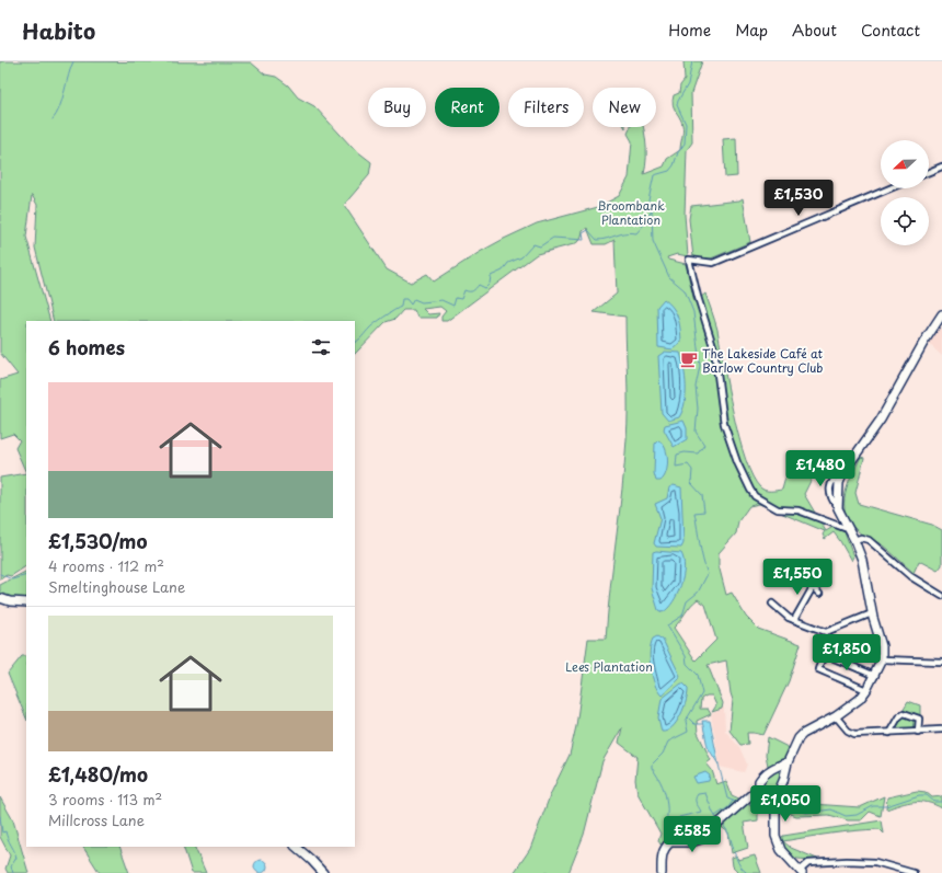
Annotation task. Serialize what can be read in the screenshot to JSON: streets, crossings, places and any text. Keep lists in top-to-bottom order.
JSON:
{
  "parks": ["Broombank Plantation", "Lees Plantation"],
  "places": {
    "cafe": ["The Lakeside Café at Barlow Country Club"]
  },
  "north": "left",
  "page": {
    "header": "Habito",
    "nav": [
      "Home",
      "Map",
      "About",
      "Contact"
    ],
    "chip": [
      "Buy",
      "Rent",
      "Filters",
      "New"
    ],
    "price": [
      "£1,530",
      "£1,480",
      "£1,550",
      "£1,850",
      "£1,050",
      "£585"
    ],
    "heading": "6 homes",
    "list": [
      {
        "name": "£1,530/mo",
        "note": "4 rooms · 112 m² · Smeltinghouse Lane"
      },
      {
        "name": "£1,480/mo",
        "note": "3 rooms · 113 m² · Millcross Lane"
      }
    ]
  }
}
